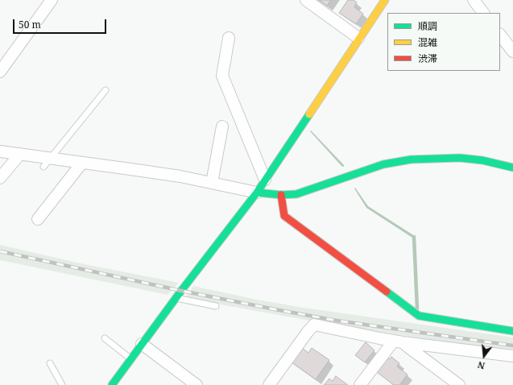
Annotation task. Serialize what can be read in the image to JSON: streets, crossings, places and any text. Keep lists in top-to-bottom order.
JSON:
{
  "legend": ["順調", "混雑", "渋滞"],
  "scale_bar": "50 m",
  "north": "bottom"
}
